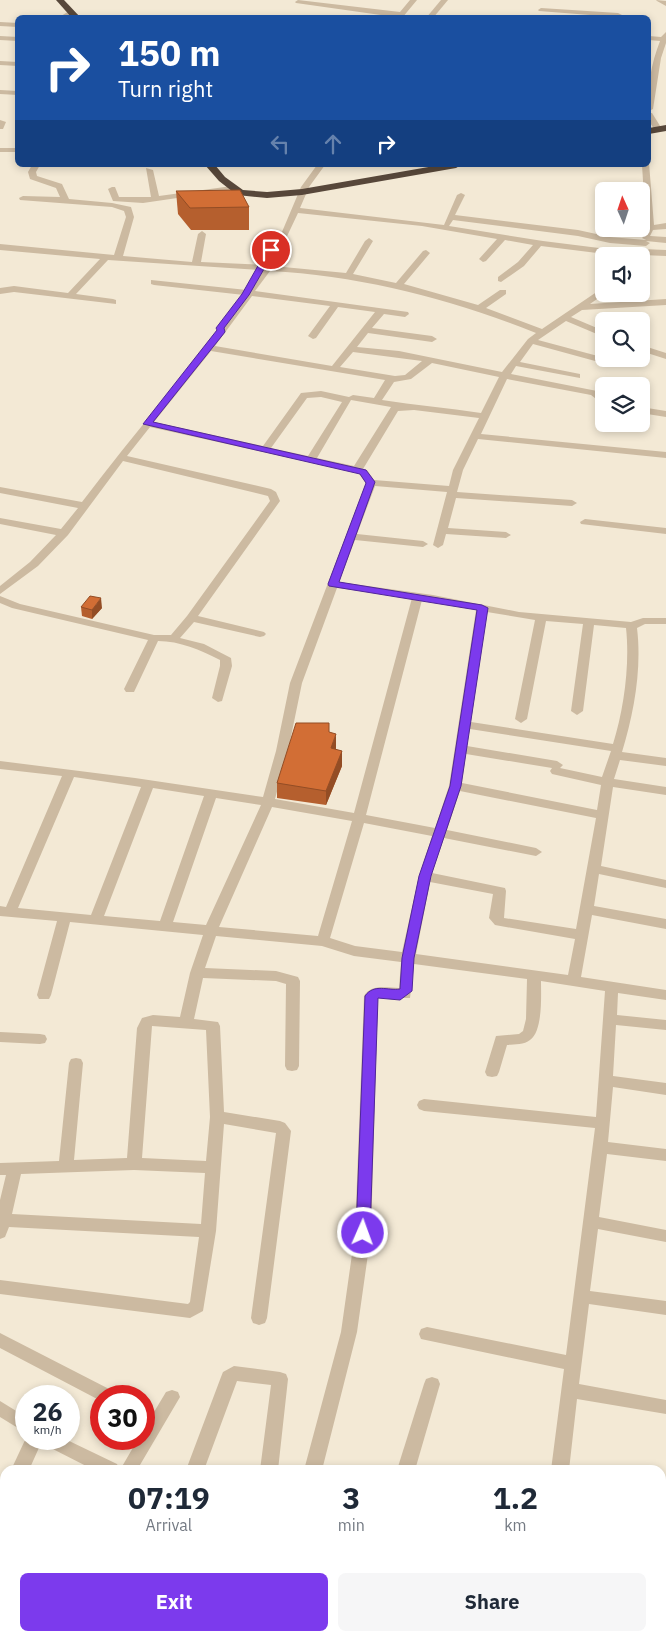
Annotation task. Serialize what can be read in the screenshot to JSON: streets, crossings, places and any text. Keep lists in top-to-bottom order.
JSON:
{
  "north": "top",
  "page": {
    "turn": ["150 m", "Turn right"],
    "speed": "26 km/h",
    "limit": "30",
    "eta": [
      "07:19",
      "Arrival",
      "3",
      "min",
      "1.2",
      "km"
    ],
    "buttons": ["Exit", "Share"]
  }
}
